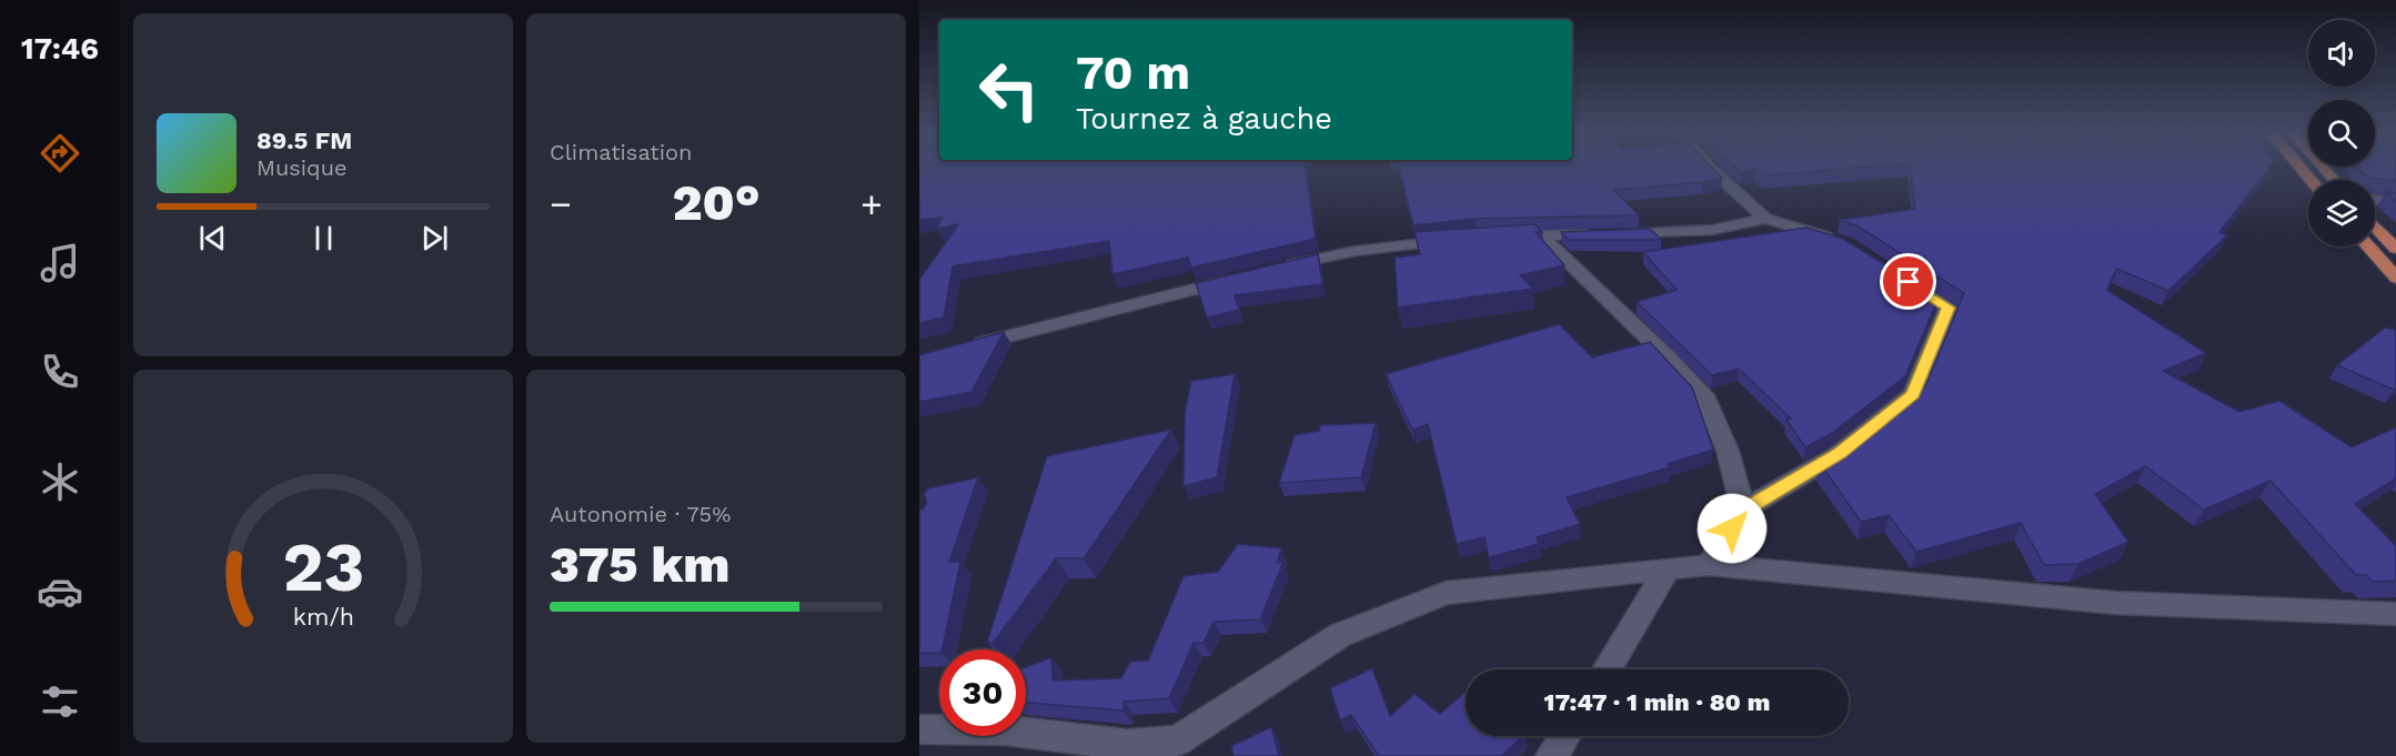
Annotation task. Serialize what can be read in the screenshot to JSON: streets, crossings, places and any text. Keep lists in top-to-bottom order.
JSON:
{
  "page": {
    "tabs": "17:46",
    "tile": [
      "Climatisation",
      ["Autonomie · 75%", "375 km"]
    ],
    "turn": ["70 m", "Tournez à gauche"],
    "song": ["89.5 FM", "Musique"],
    "heat": ["−", "20°", "+"],
    "limit": "30",
    "trip": "17:47 · 1 min · 80 m",
    "gauge": ["23", "km/h"]
  }
}
